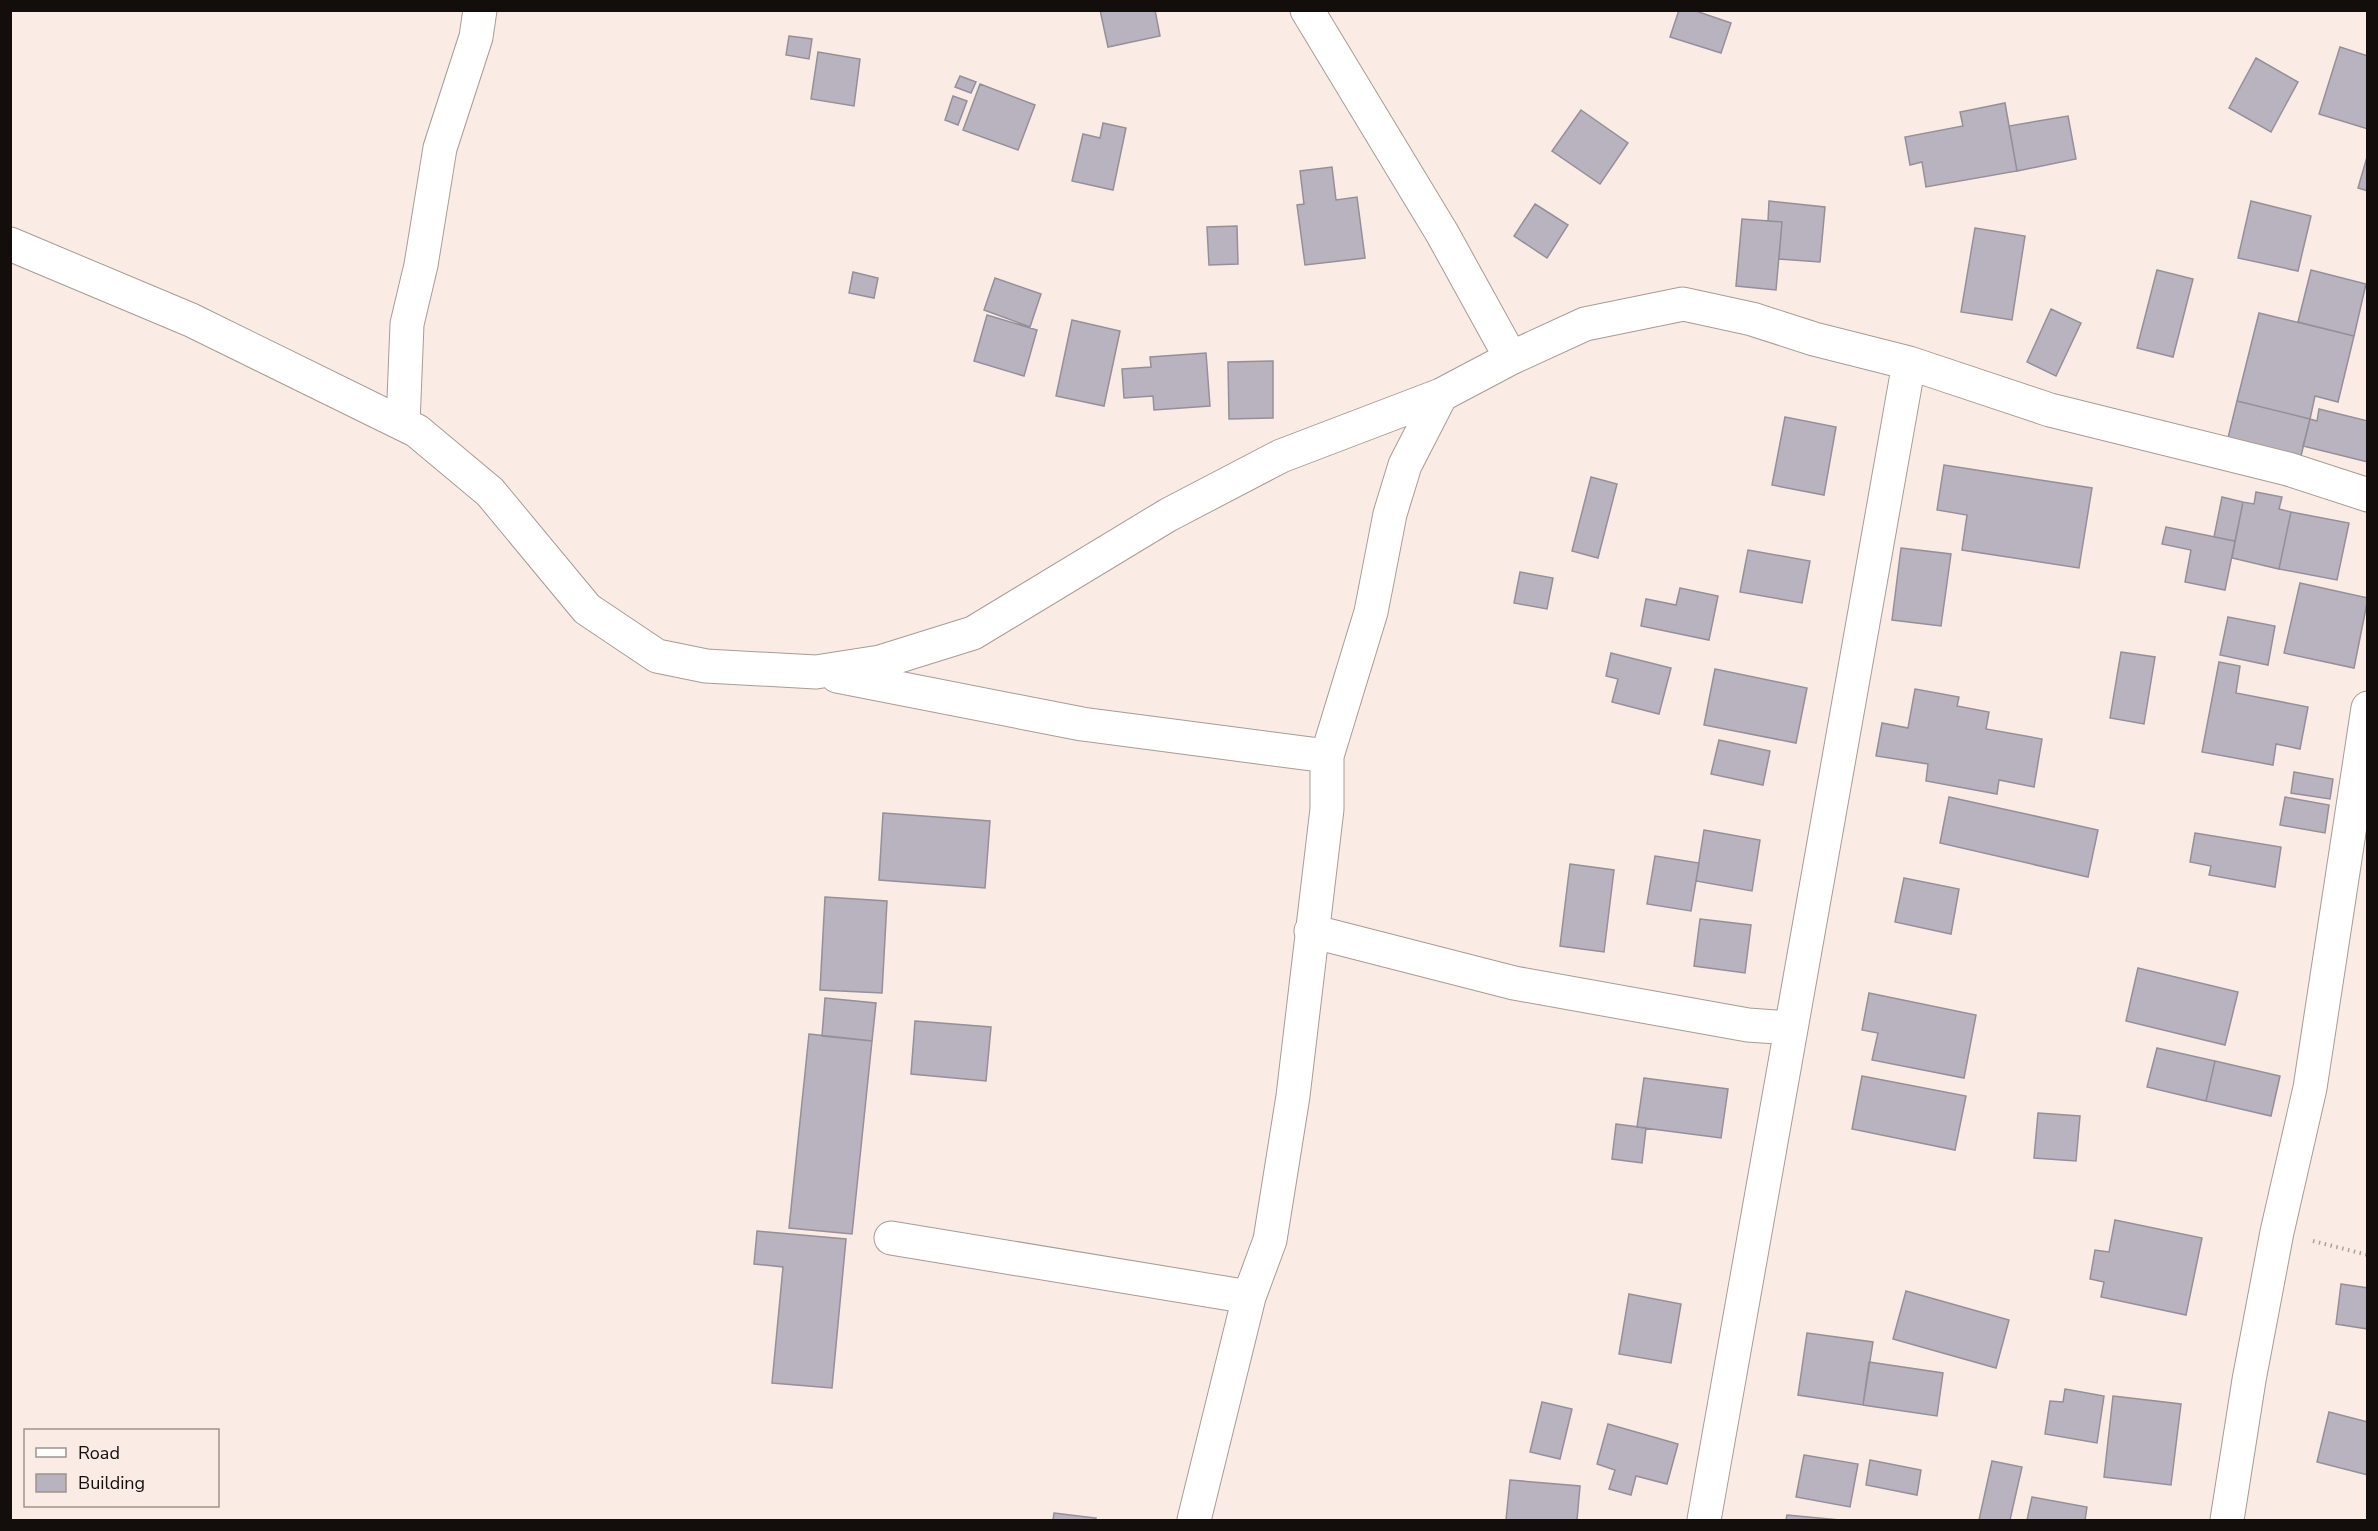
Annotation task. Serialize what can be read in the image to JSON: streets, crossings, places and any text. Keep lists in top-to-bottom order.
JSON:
{
  "legend": ["Road", "Building"]
}
